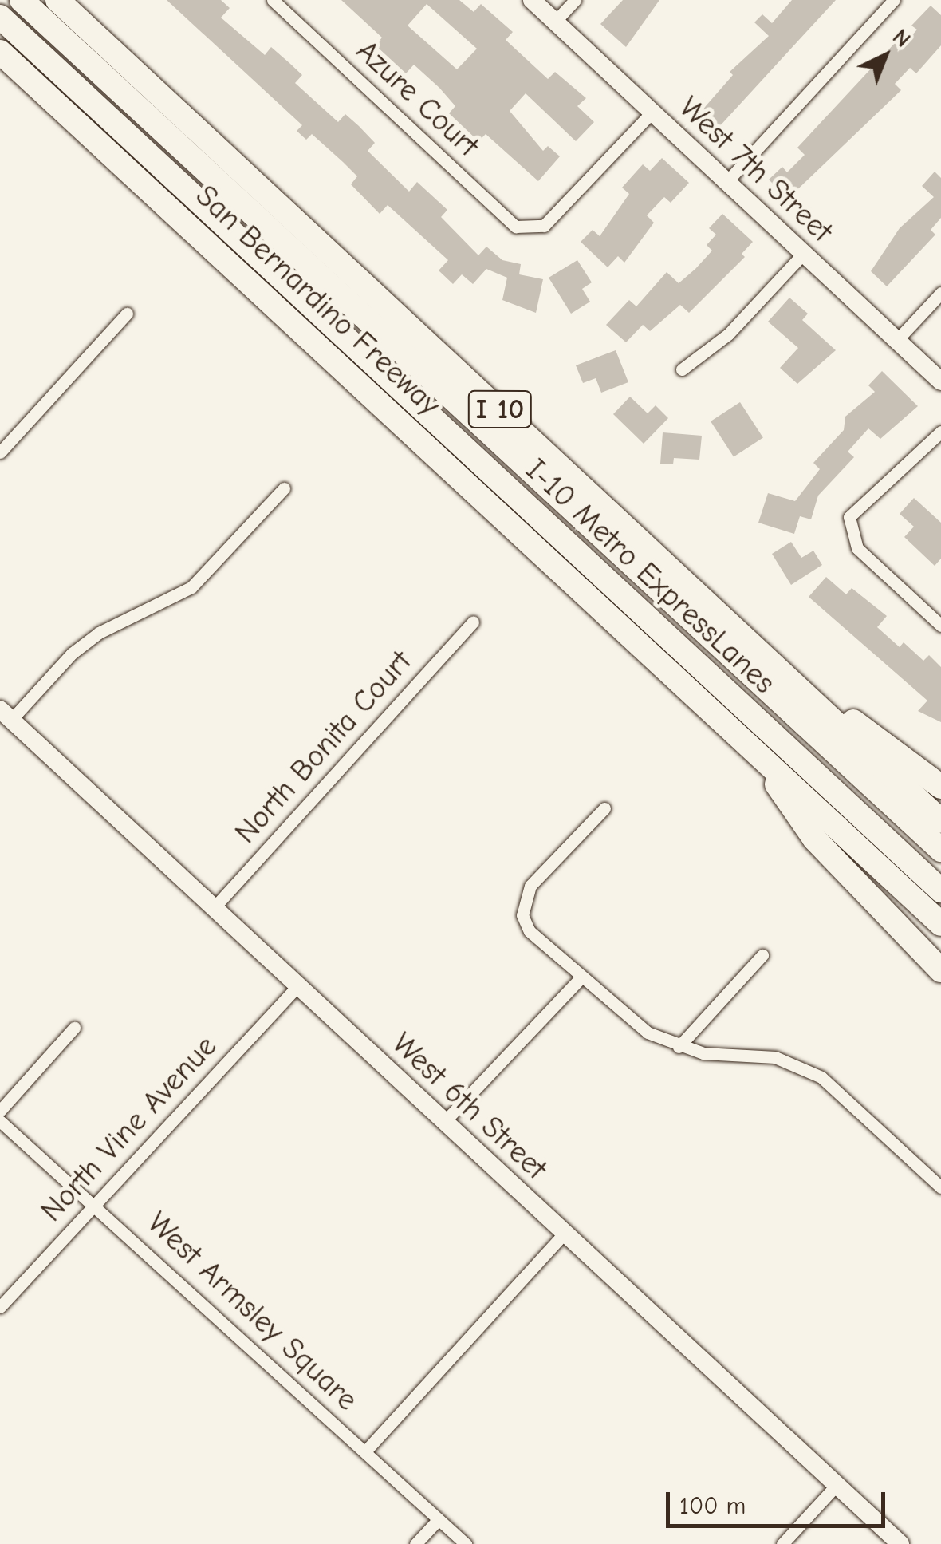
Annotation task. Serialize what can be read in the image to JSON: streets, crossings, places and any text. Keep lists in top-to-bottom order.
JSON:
{
  "streets": {
    "highway": ["San Bernardino Freeway", "I 10", "I-10 Metro ExpressLanes"],
    "street": [
      "Azure Court",
      "West 7th Street",
      "North Bonita Court",
      "West 6th Street",
      "North Vine Avenue",
      "West Armsley Square"
    ]
  },
  "crossings": [
    ["Azure Court", "West 7th Street"],
    ["North Bonita Court", "West 6th Street"],
    ["West 6th Street", "North Vine Avenue"],
    ["North Vine Avenue", "West Armsley Square"]
  ],
  "scale_bar": "100 m",
  "north": "top right"
}
